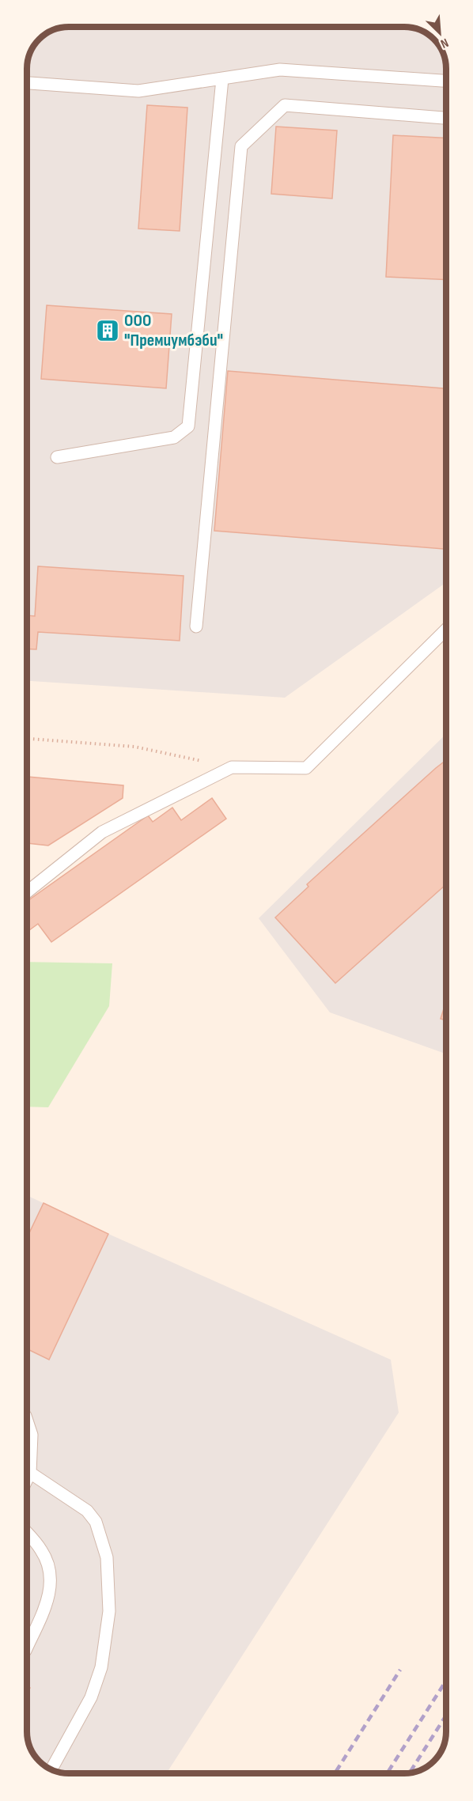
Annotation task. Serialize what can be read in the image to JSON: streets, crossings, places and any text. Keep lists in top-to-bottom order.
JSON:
{
  "places": {
    "building": ["ООО \"Премиумбэби\""]
  },
  "north": "bottom right"
}
